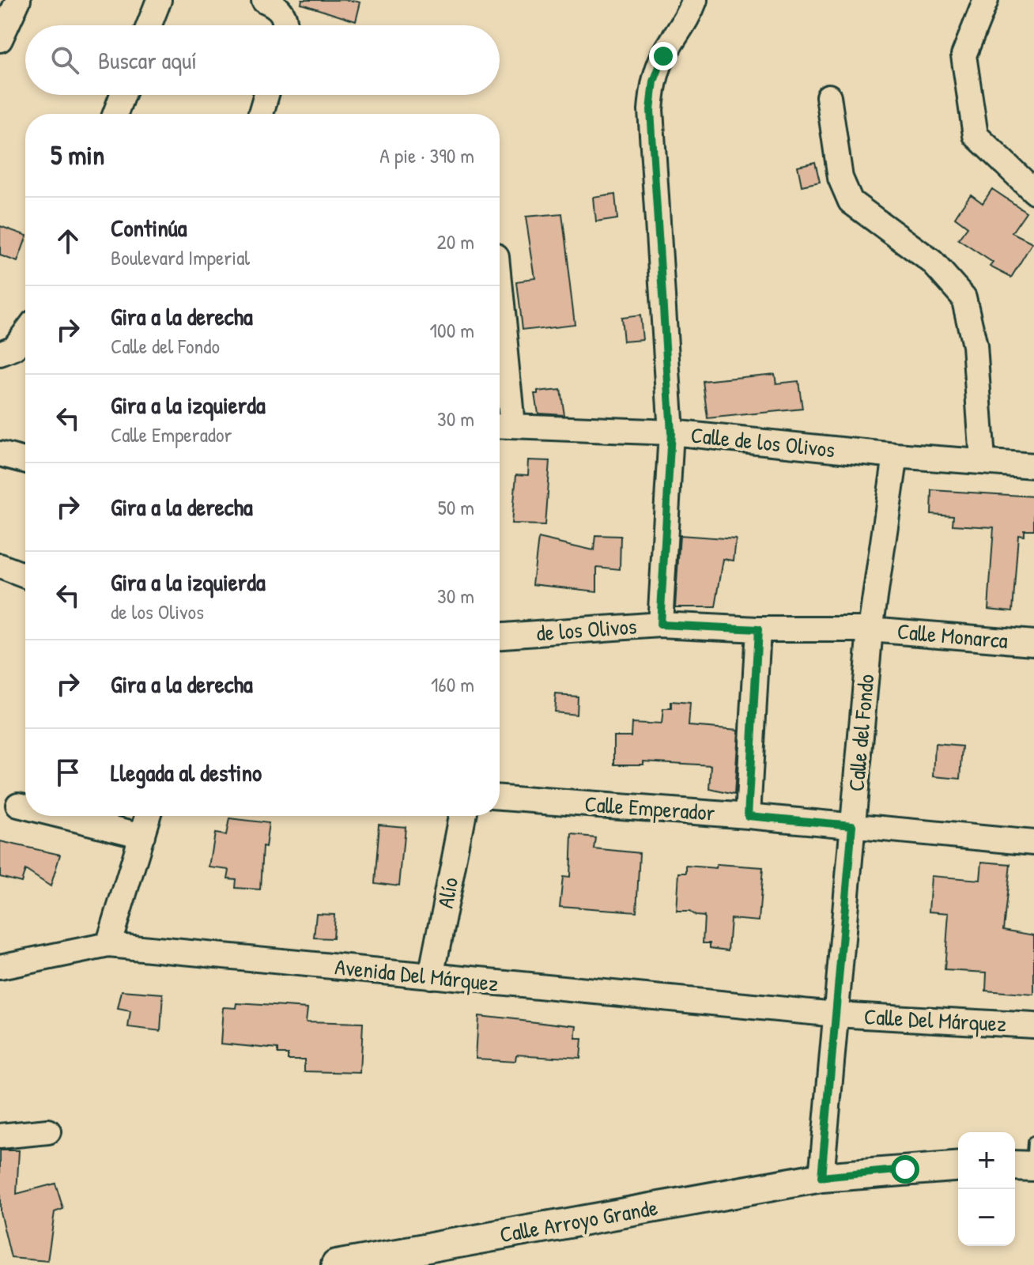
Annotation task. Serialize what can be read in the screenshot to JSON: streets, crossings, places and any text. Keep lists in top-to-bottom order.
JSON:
{
  "streets": {
    "street": [
      "Calle de los Olivos",
      "de los Olivos",
      "Calle Monarca",
      "Calle del Fondo",
      "Calle Emperador",
      "Alío",
      "Avenida Del Márquez",
      "Calle Del Márquez",
      "Calle Arroyo Grande"
    ]
  },
  "crossings": [
    ["Calle de los Olivos", "Calle del Fondo"],
    ["de los Olivos", "Calle Monarca"],
    ["de los Olivos", "Calle del Fondo"],
    ["Calle Monarca", "Calle del Fondo"],
    ["Calle del Fondo", "Calle Emperador"],
    ["Calle del Fondo", "Avenida Del Márquez"],
    ["Calle del Fondo", "Calle Del Márquez"],
    ["Calle del Fondo", "Calle Arroyo Grande"],
    ["Alío", "Avenida Del Márquez"],
    ["Avenida Del Márquez", "Calle Del Márquez"]
  ],
  "page": {
    "search": "Buscar aquí",
    "heading": ["5 min", "A pie · 390 m"],
    "list": [
      ["Continúa", "Boulevard Imperial", "20 m"],
      ["Gira a la derecha", "Calle del Fondo", "100 m"],
      ["Gira a la izquierda", "Calle Emperador", "30 m"],
      ["Gira a la derecha", "50 m"],
      ["Gira a la izquierda", "de los Olivos", "30 m"],
      ["Gira a la derecha", "160 m"],
      "Llegada al destino"
    ],
    "map_buttons": ["+", "−"]
  }
}
